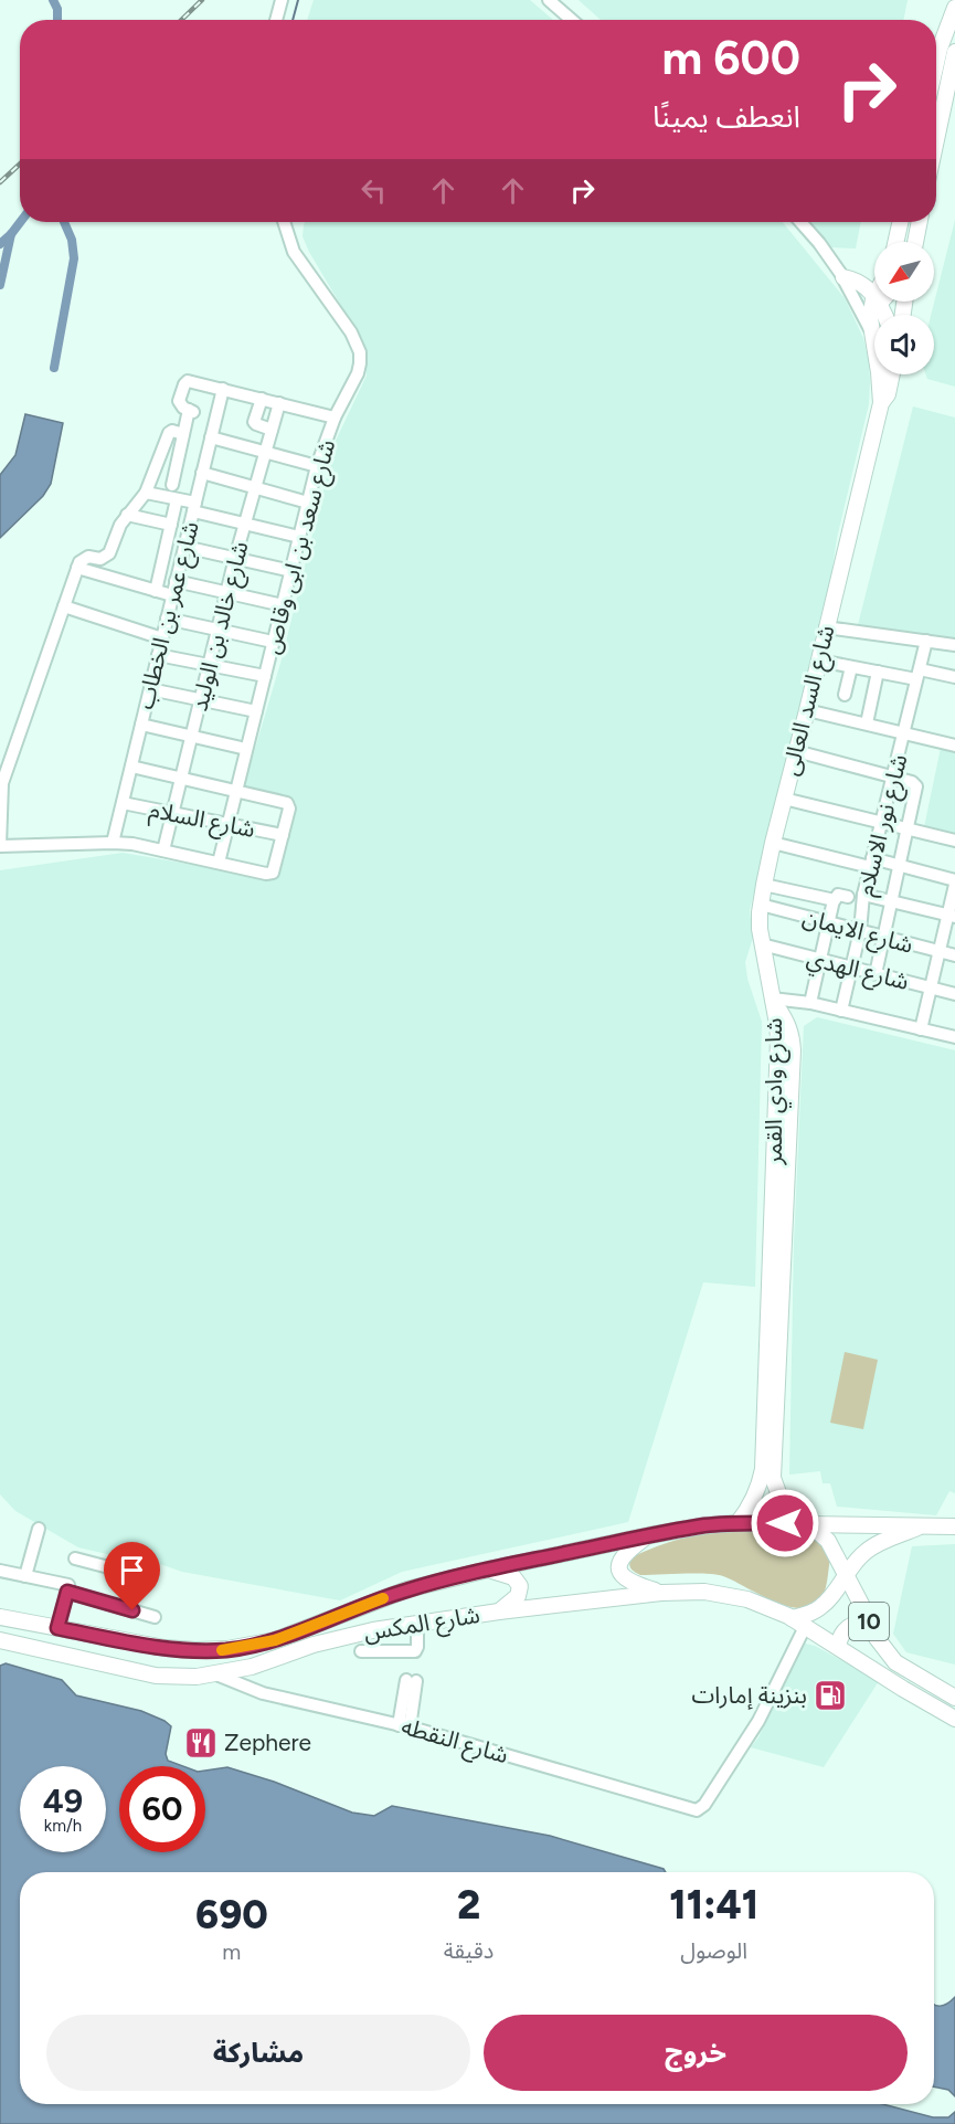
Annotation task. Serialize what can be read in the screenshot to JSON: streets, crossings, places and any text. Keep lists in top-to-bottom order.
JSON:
{
  "streets": {
    "main road": [
      "شارع السد العالى",
      "شارع وادي القمر",
      "10",
      "شارع المكس"
    ],
    "street": [
      "شارع سعد بن ابى وقاص",
      "شارع عمر بن الخطاب",
      "شارع خالد بن الوليد",
      "شارع السلام",
      "شارع نور الاسلام",
      "شارع الايمان",
      "شارع الهدي",
      "شارع النقطه"
    ]
  },
  "crossings": [
    ["شارع سعد بن ابى وقاص", "شارع السلام"],
    ["شارع عمر بن الخطاب", "شارع السلام"],
    ["شارع خالد بن الوليد", "شارع السلام"],
    ["شارع السد العالى", "شارع الايمان"],
    ["شارع السد العالى", "شارع الهدي"],
    ["شارع السد العالى", "شارع وادي القمر"],
    ["شارع نور الاسلام", "شارع الايمان"],
    ["شارع نور الاسلام", "شارع الهدي"],
    ["شارع وادي القمر", "10"],
    ["شارع وادي القمر", "شارع المكس"],
    ["10", "شارع المكس"],
    ["10", "شارع النقطه"],
    ["شارع المكس", "شارع النقطه"]
  ],
  "places": {
    "fuel station": ["بنزينة إمارات"],
    "restaurant": ["Zephere"]
  },
  "north": "bottom left",
  "page": {
    "turn": ["600 m", "انعطف يمينًا"],
    "speed": "49 km/h",
    "limit": "60",
    "eta": [
      "11:41",
      "الوصول",
      "2",
      "دقيقة",
      "690",
      "m"
    ],
    "buttons": ["خروج", "مشاركة"]
  }
}
